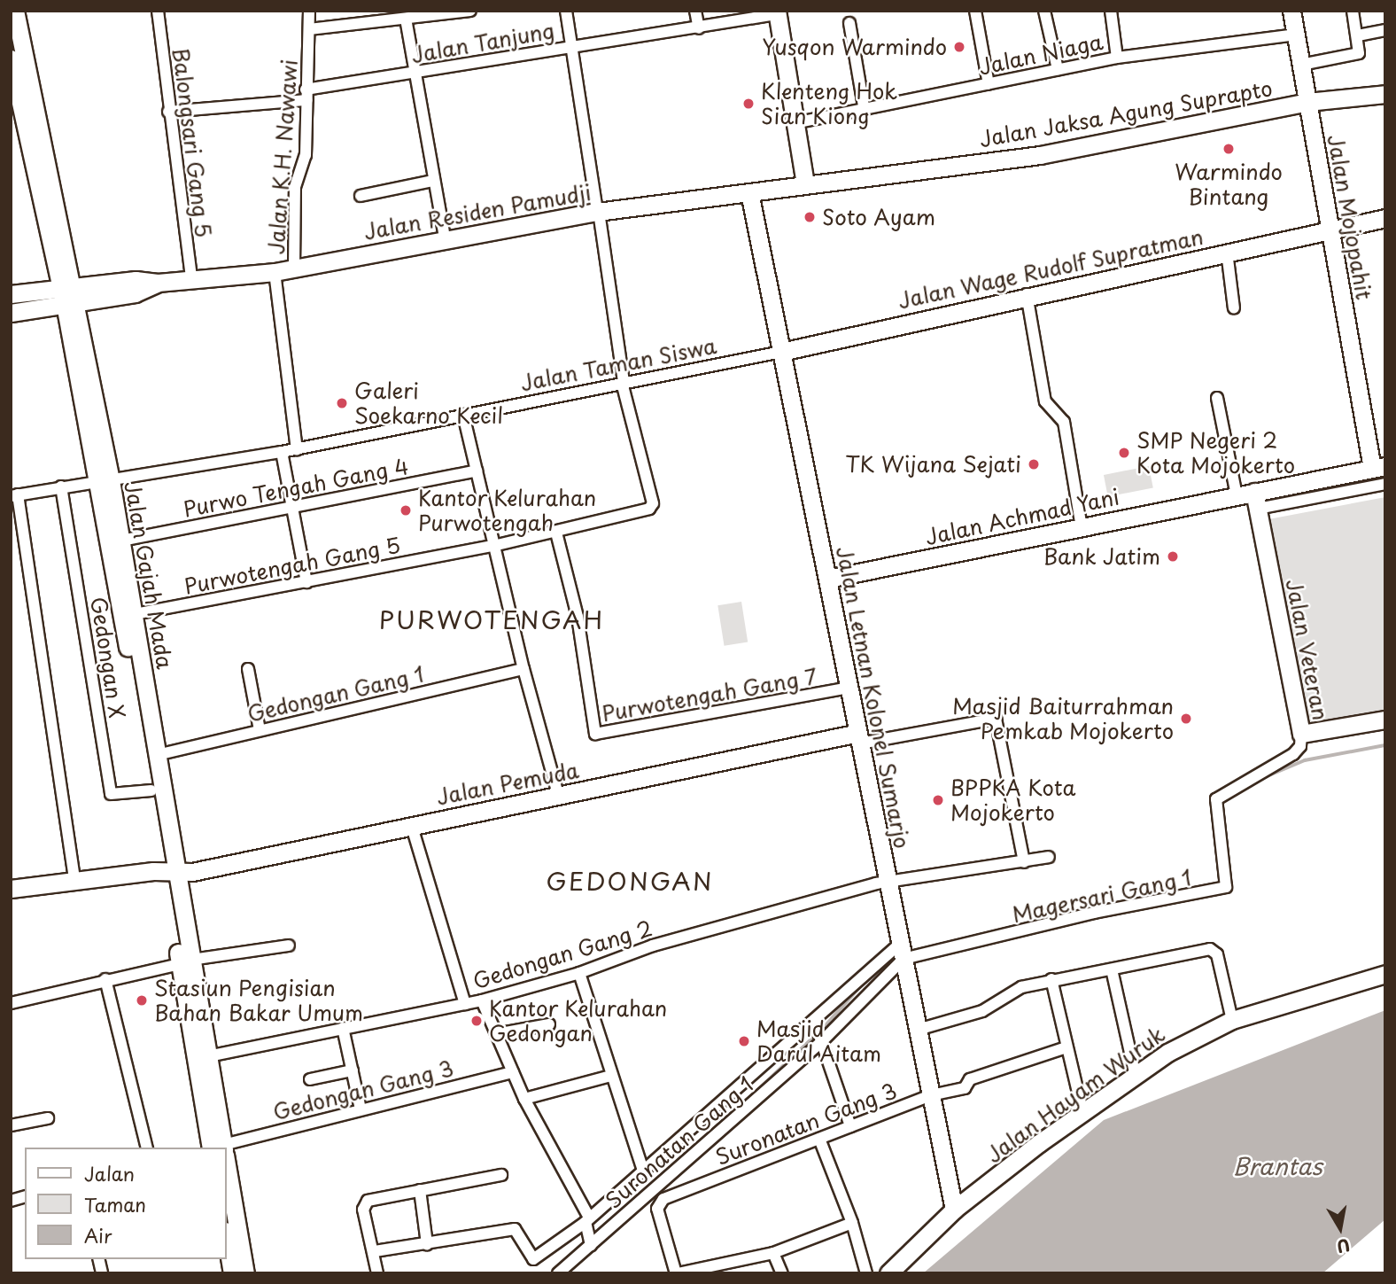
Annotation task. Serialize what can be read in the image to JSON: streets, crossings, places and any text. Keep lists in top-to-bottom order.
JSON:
{
  "streets": {
    "main road": [
      "Jalan Jaksa Agung Suprapto",
      "Jalan Residen Pamudji",
      "Jalan Mojopahit",
      "Jalan Wage Rudolf Supratman",
      "Jalan Achmad Yani",
      "Jalan Gajah Mada",
      "Jalan Veteran",
      "Jalan Letnan Kolonel Sumarjo",
      "Jalan Pemuda",
      "Jalan Hayam Wuruk"
    ],
    "street": [
      "Jalan Tanjung",
      "Jalan Niaga",
      "Balongsari Gang 5",
      "Jalan K.H. Nawawi",
      "Jalan Taman Siswa",
      "Purwo Tengah Gang 4",
      "Purwotengah Gang 5",
      "Gedongan X",
      "Gedongan Gang 1",
      "Purwotengah Gang 7",
      "Magersari Gang 1",
      "Gedongan Gang 2",
      "Gedongan Gang 3",
      "Suronatan Gang 3",
      "Suronatan Gang 1"
    ]
  },
  "crossings": [
    ["Jalan Tanjung", "Balongsari Gang 5"],
    ["Jalan Tanjung", "Jalan K.H. Nawawi"],
    ["Jalan Niaga", "Jalan Mojopahit"],
    ["Jalan Jaksa Agung Suprapto", "Jalan Residen Pamudji"],
    ["Jalan Jaksa Agung Suprapto", "Jalan Mojopahit"],
    ["Balongsari Gang 5", "Jalan Residen Pamudji"],
    ["Jalan K.H. Nawawi", "Jalan Residen Pamudji"],
    ["Jalan Residen Pamudji", "Jalan Gajah Mada"],
    ["Jalan Residen Pamudji", "Jalan Letnan Kolonel Sumarjo"],
    ["Jalan Mojopahit", "Jalan Wage Rudolf Supratman"],
    ["Jalan Mojopahit", "Jalan Achmad Yani"],
    ["Jalan Wage Rudolf Supratman", "Jalan Taman Siswa"],
    ["Jalan Wage Rudolf Supratman", "Jalan Letnan Kolonel Sumarjo"],
    ["Jalan Taman Siswa", "Purwotengah Gang 5"],
    ["Jalan Taman Siswa", "Jalan Gajah Mada"],
    ["Jalan Taman Siswa", "Gedongan X"],
    ["Jalan Taman Siswa", "Jalan Letnan Kolonel Sumarjo"],
    ["Purwo Tengah Gang 4", "Jalan Gajah Mada"],
    ["Jalan Achmad Yani", "Jalan Veteran"],
    ["Jalan Achmad Yani", "Jalan Letnan Kolonel Sumarjo"],
    ["Purwotengah Gang 5", "Jalan Gajah Mada"],
    ["Purwotengah Gang 5", "Purwotengah Gang 7"],
    ["Jalan Gajah Mada", "Gedongan X"],
    ["Jalan Gajah Mada", "Gedongan Gang 1"],
    ["Jalan Gajah Mada", "Jalan Pemuda"],
    ["Jalan Gajah Mada", "Gedongan Gang 2"],
    ["Jalan Veteran", "Magersari Gang 1"],
    ["Purwotengah Gang 7", "Jalan Letnan Kolonel Sumarjo"],
    ["Jalan Letnan Kolonel Sumarjo", "Jalan Pemuda"],
    ["Jalan Letnan Kolonel Sumarjo", "Magersari Gang 1"],
    ["Jalan Letnan Kolonel Sumarjo", "Gedongan Gang 2"],
    ["Jalan Letnan Kolonel Sumarjo", "Jalan Hayam Wuruk"],
    ["Jalan Letnan Kolonel Sumarjo", "Suronatan Gang 3"],
    ["Jalan Letnan Kolonel Sumarjo", "Suronatan Gang 1"],
    ["Magersari Gang 1", "Suronatan Gang 1"]
  ],
  "districts": ["PURWOTENGAH", "GEDONGAN"],
  "water": ["Brantas"],
  "places": [
    "Yusqon Warmindo",
    "Klenteng Hok Sian Kiong",
    "Warmindo Bintang",
    "Soto Ayam",
    "Galeri Soekarno Kecil",
    "SMP Negeri 2 Kota Mojokerto",
    "TK Wijana Sejati",
    "Kantor Kelurahan Purwotengah",
    "Bank Jatim",
    "Masjid Baiturrahman Pemkab Mojokerto",
    "BPPKA Kota Mojokerto",
    "Stasiun Pengisian Bahan Bakar Umum",
    "Kantor Kelurahan Gedongan",
    "Masjid Darul Aitam"
  ],
  "legend": ["Jalan", "Taman", "Air"],
  "north": "bottom"
}
